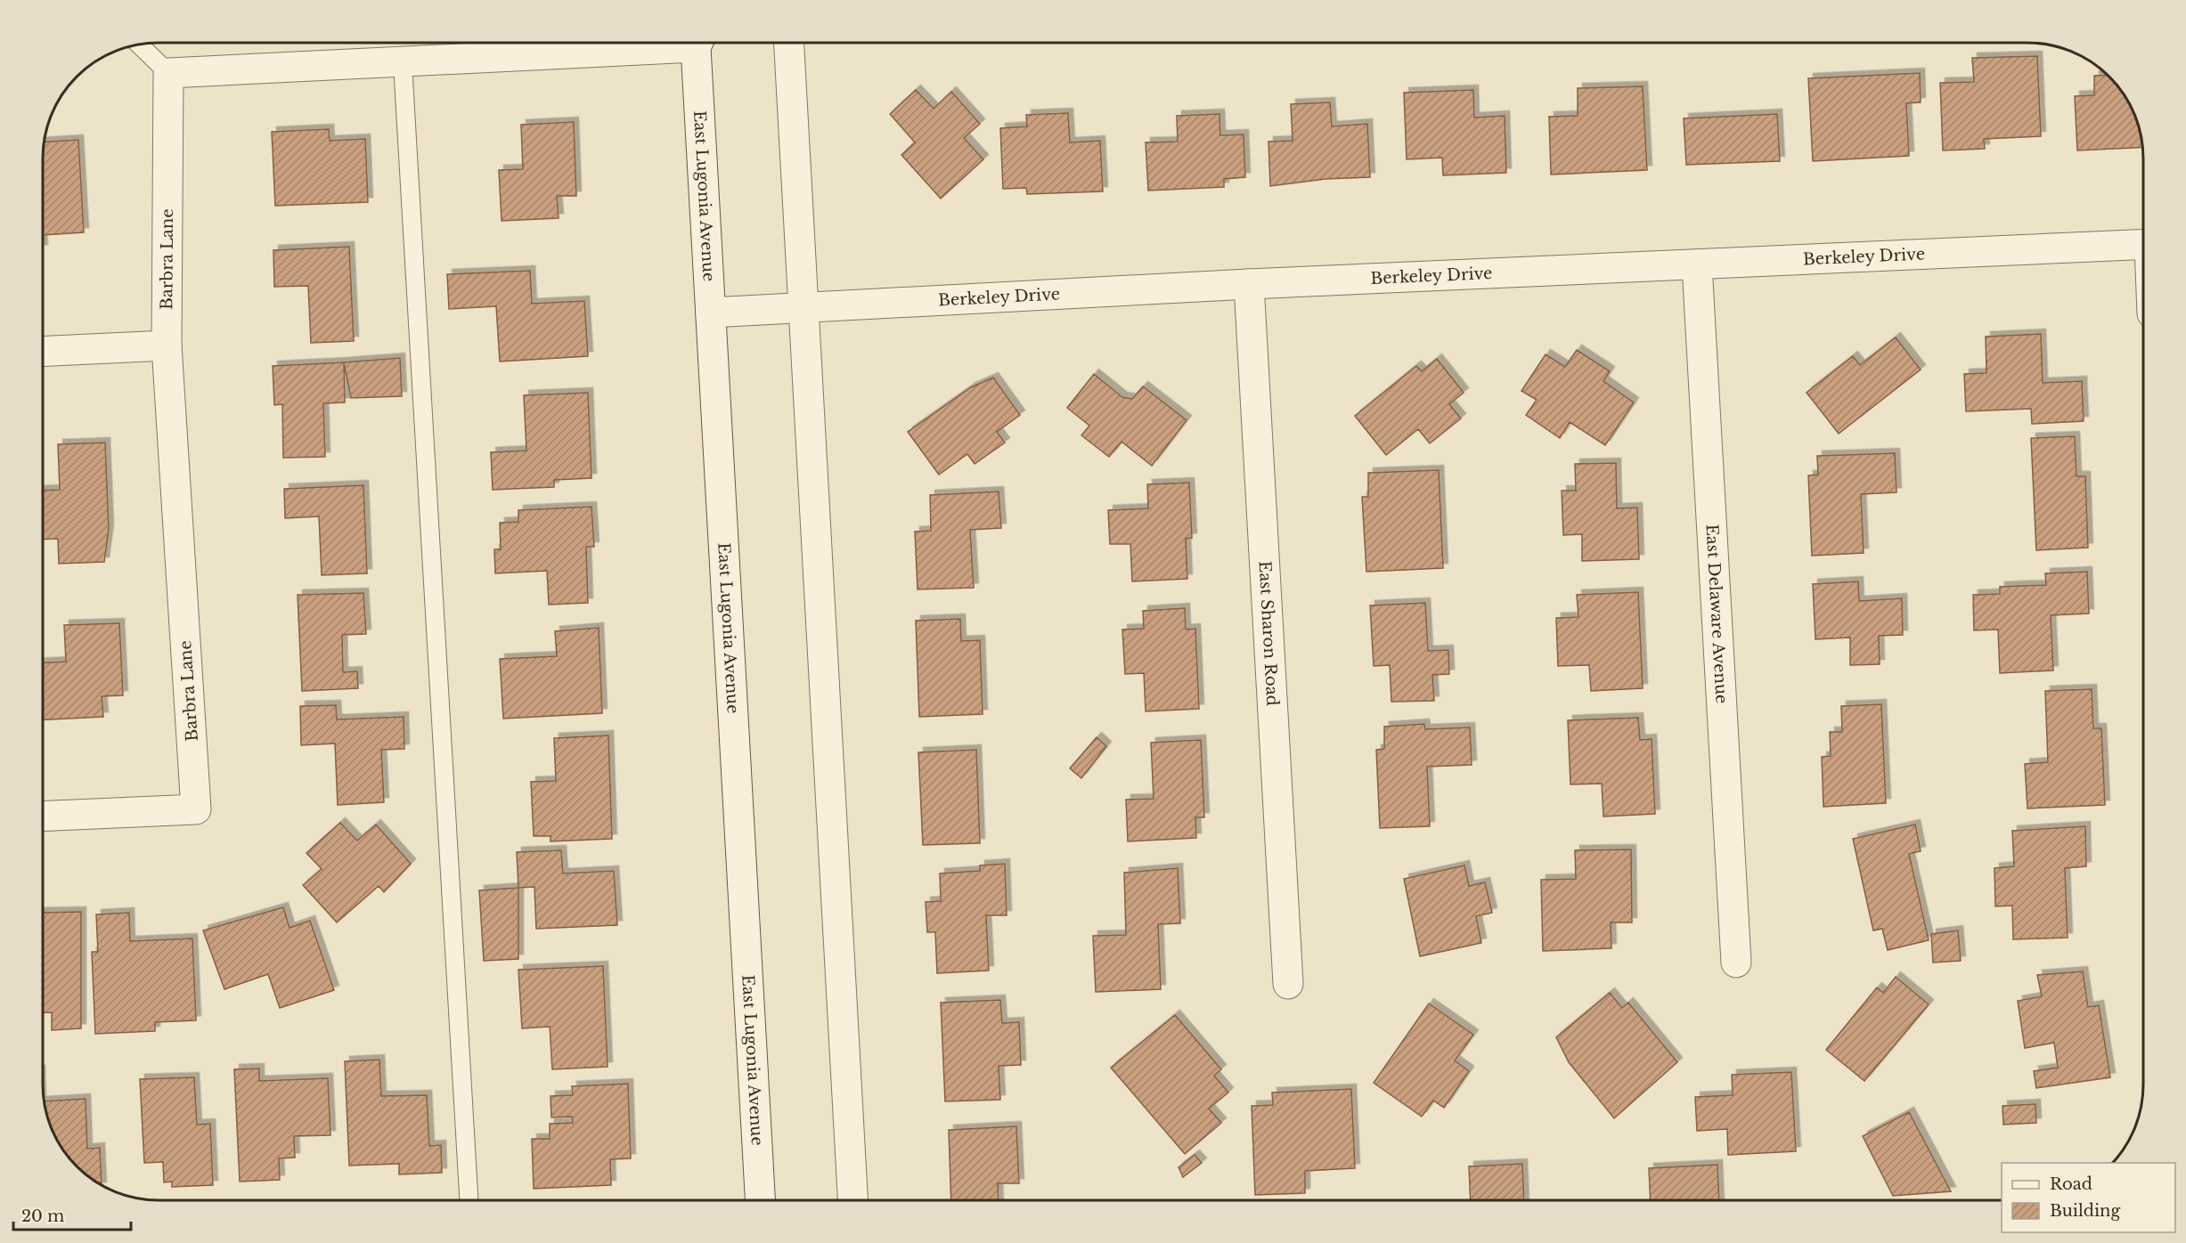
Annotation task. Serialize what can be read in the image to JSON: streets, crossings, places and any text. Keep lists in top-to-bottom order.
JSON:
{
  "streets": {
    "street": [
      "East Lugonia Avenue",
      "Berkeley Drive",
      "Barbra Lane",
      "East Delaware Avenue",
      "East Sharon Road"
    ]
  },
  "crossings": [
    ["East Lugonia Avenue", "Berkeley Drive"],
    ["Berkeley Drive", "East Delaware Avenue"],
    ["Berkeley Drive", "East Sharon Road"]
  ],
  "legend": ["Road", "Building"],
  "scale_bar": "20 m"
}
